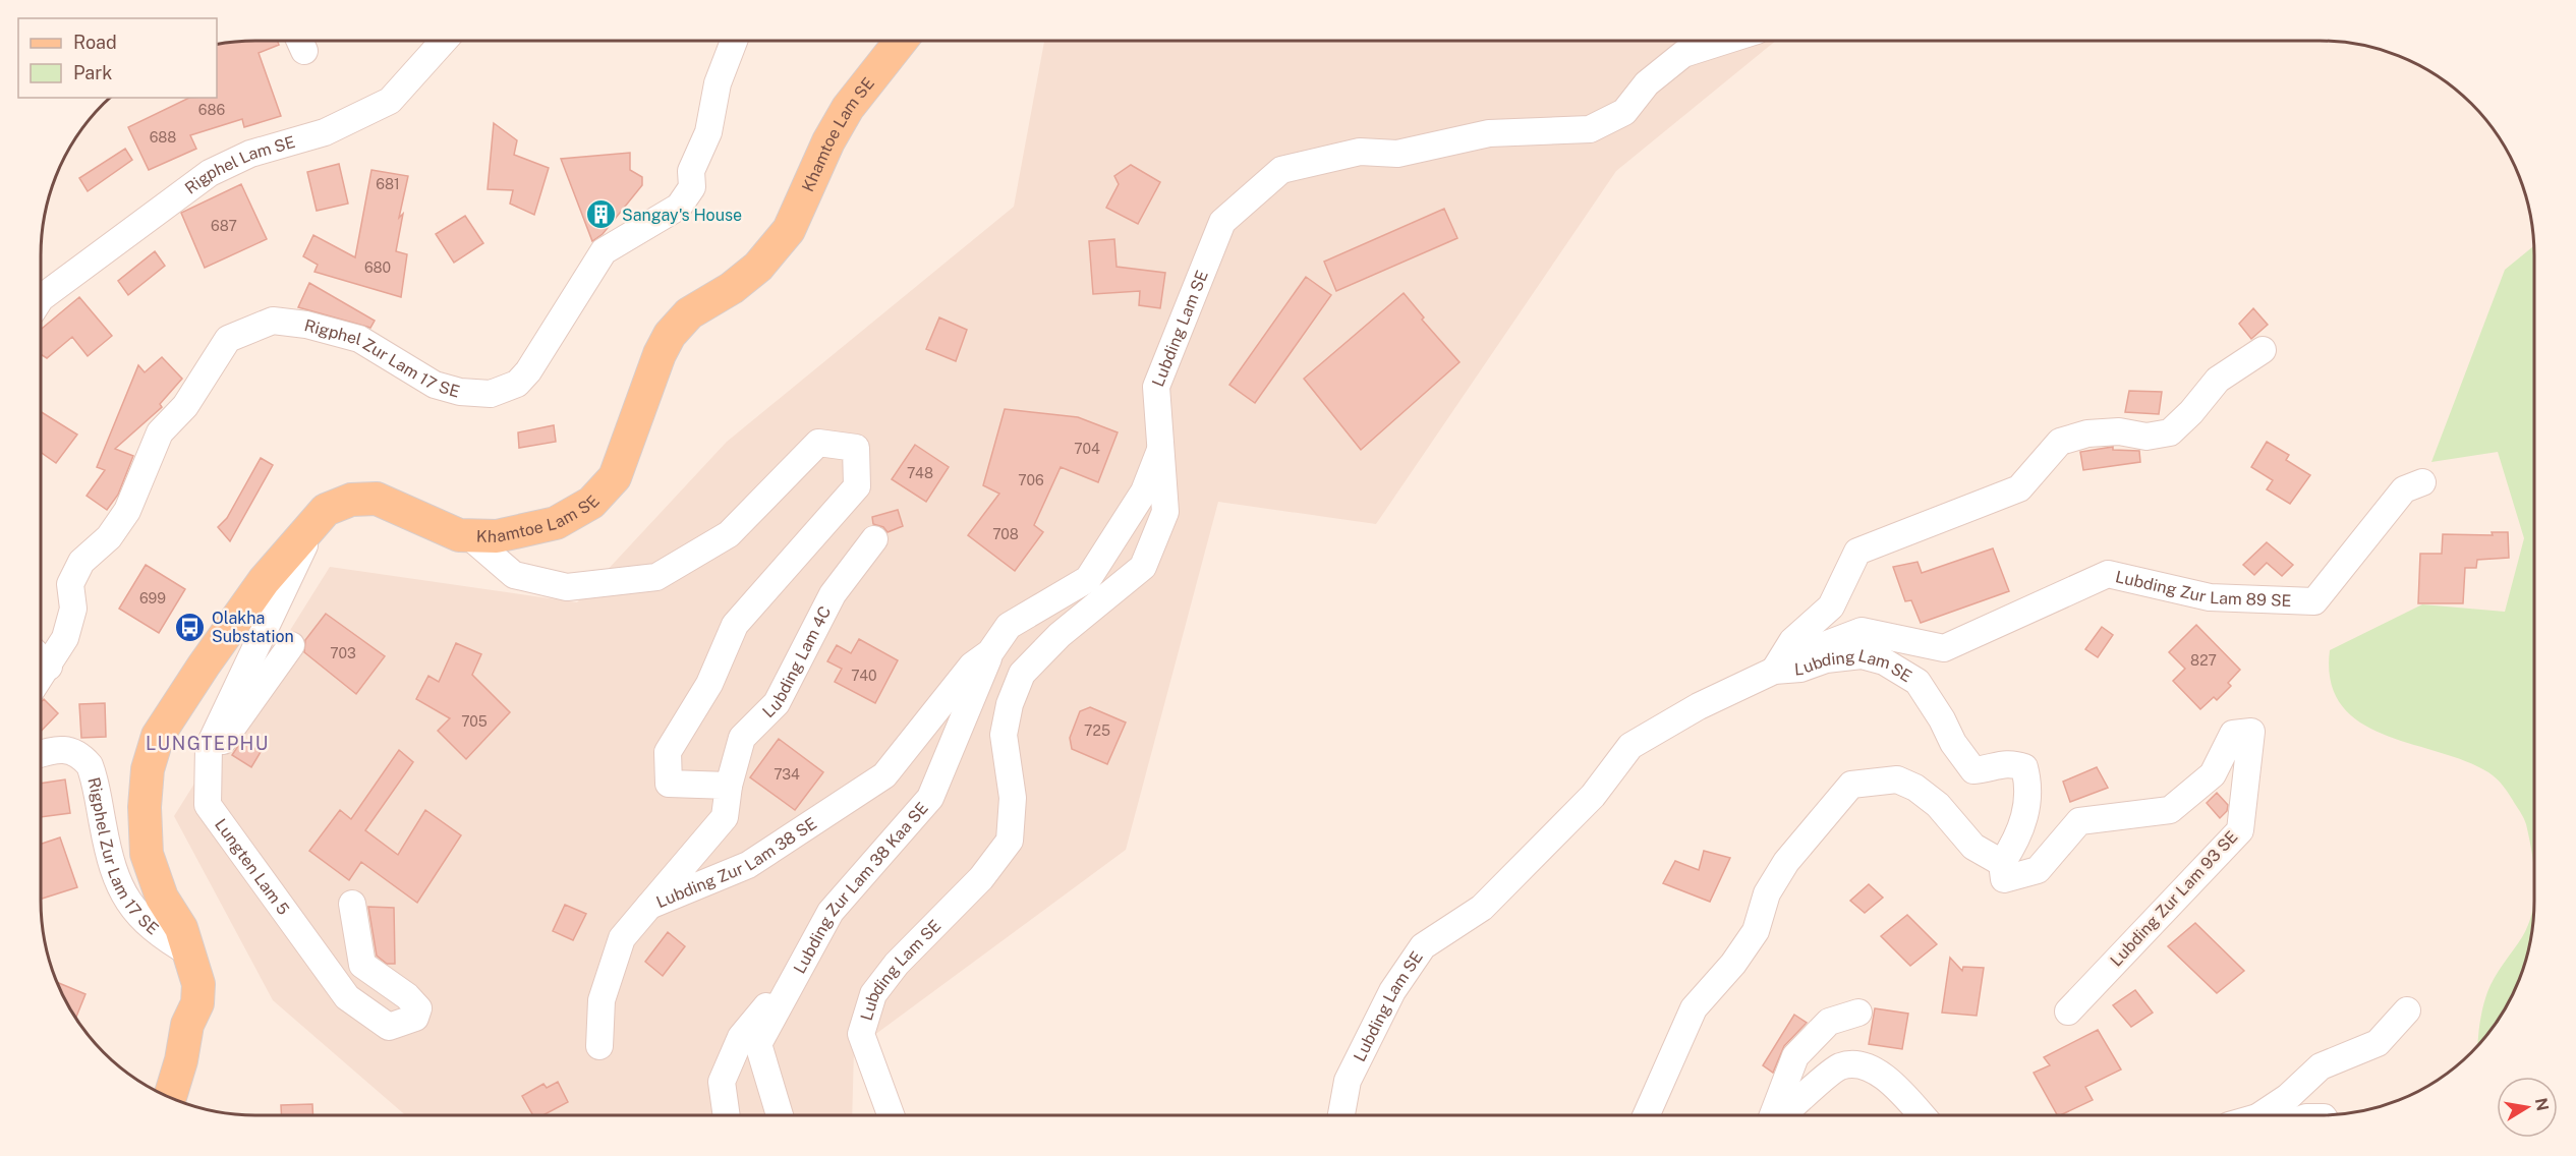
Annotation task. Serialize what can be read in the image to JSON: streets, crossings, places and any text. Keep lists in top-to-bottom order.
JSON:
{
  "streets": {
    "main road": ["Khamtoe Lam SE"],
    "street": [
      "Rigphel Lam SE",
      "Lubding Lam SE",
      "Rigphel Zur Lam 17 SE",
      "Lubding Zur Lam 89 SE",
      "Lubding Lam 4C",
      "Lubding Zur Lam 38 SE",
      "Lungten Lam 5",
      "Lubding Zur Lam 38 Kaa SE",
      "Lubding Zur Lam 93 SE"
    ]
  },
  "crossings": [
    ["Khamtoe Lam SE", "Rigphel Zur Lam 17 SE"],
    ["Khamtoe Lam SE", "Lungten Lam 5"],
    ["Lubding Lam SE", "Lubding Zur Lam 89 SE"],
    ["Lubding Lam SE", "Lubding Zur Lam 38 SE"],
    ["Lubding Lam SE", "Lubding Zur Lam 93 SE"],
    ["Lubding Lam 4C", "Lubding Zur Lam 38 SE"],
    ["Lubding Zur Lam 38 SE", "Lubding Zur Lam 38 Kaa SE"]
  ],
  "districts": ["LUNGTEPHU"],
  "places": {
    "building": ["Sangay's House"],
    "bus stop": ["Olakha Substation"]
  },
  "house_numbers": [
    "686",
    "688",
    "681",
    "687",
    "680",
    "704",
    "748",
    "706",
    "708",
    "699",
    "703",
    "827",
    "740",
    "705",
    "725",
    "734"
  ],
  "legend": ["Road", "Park"],
  "north": "right"
}
